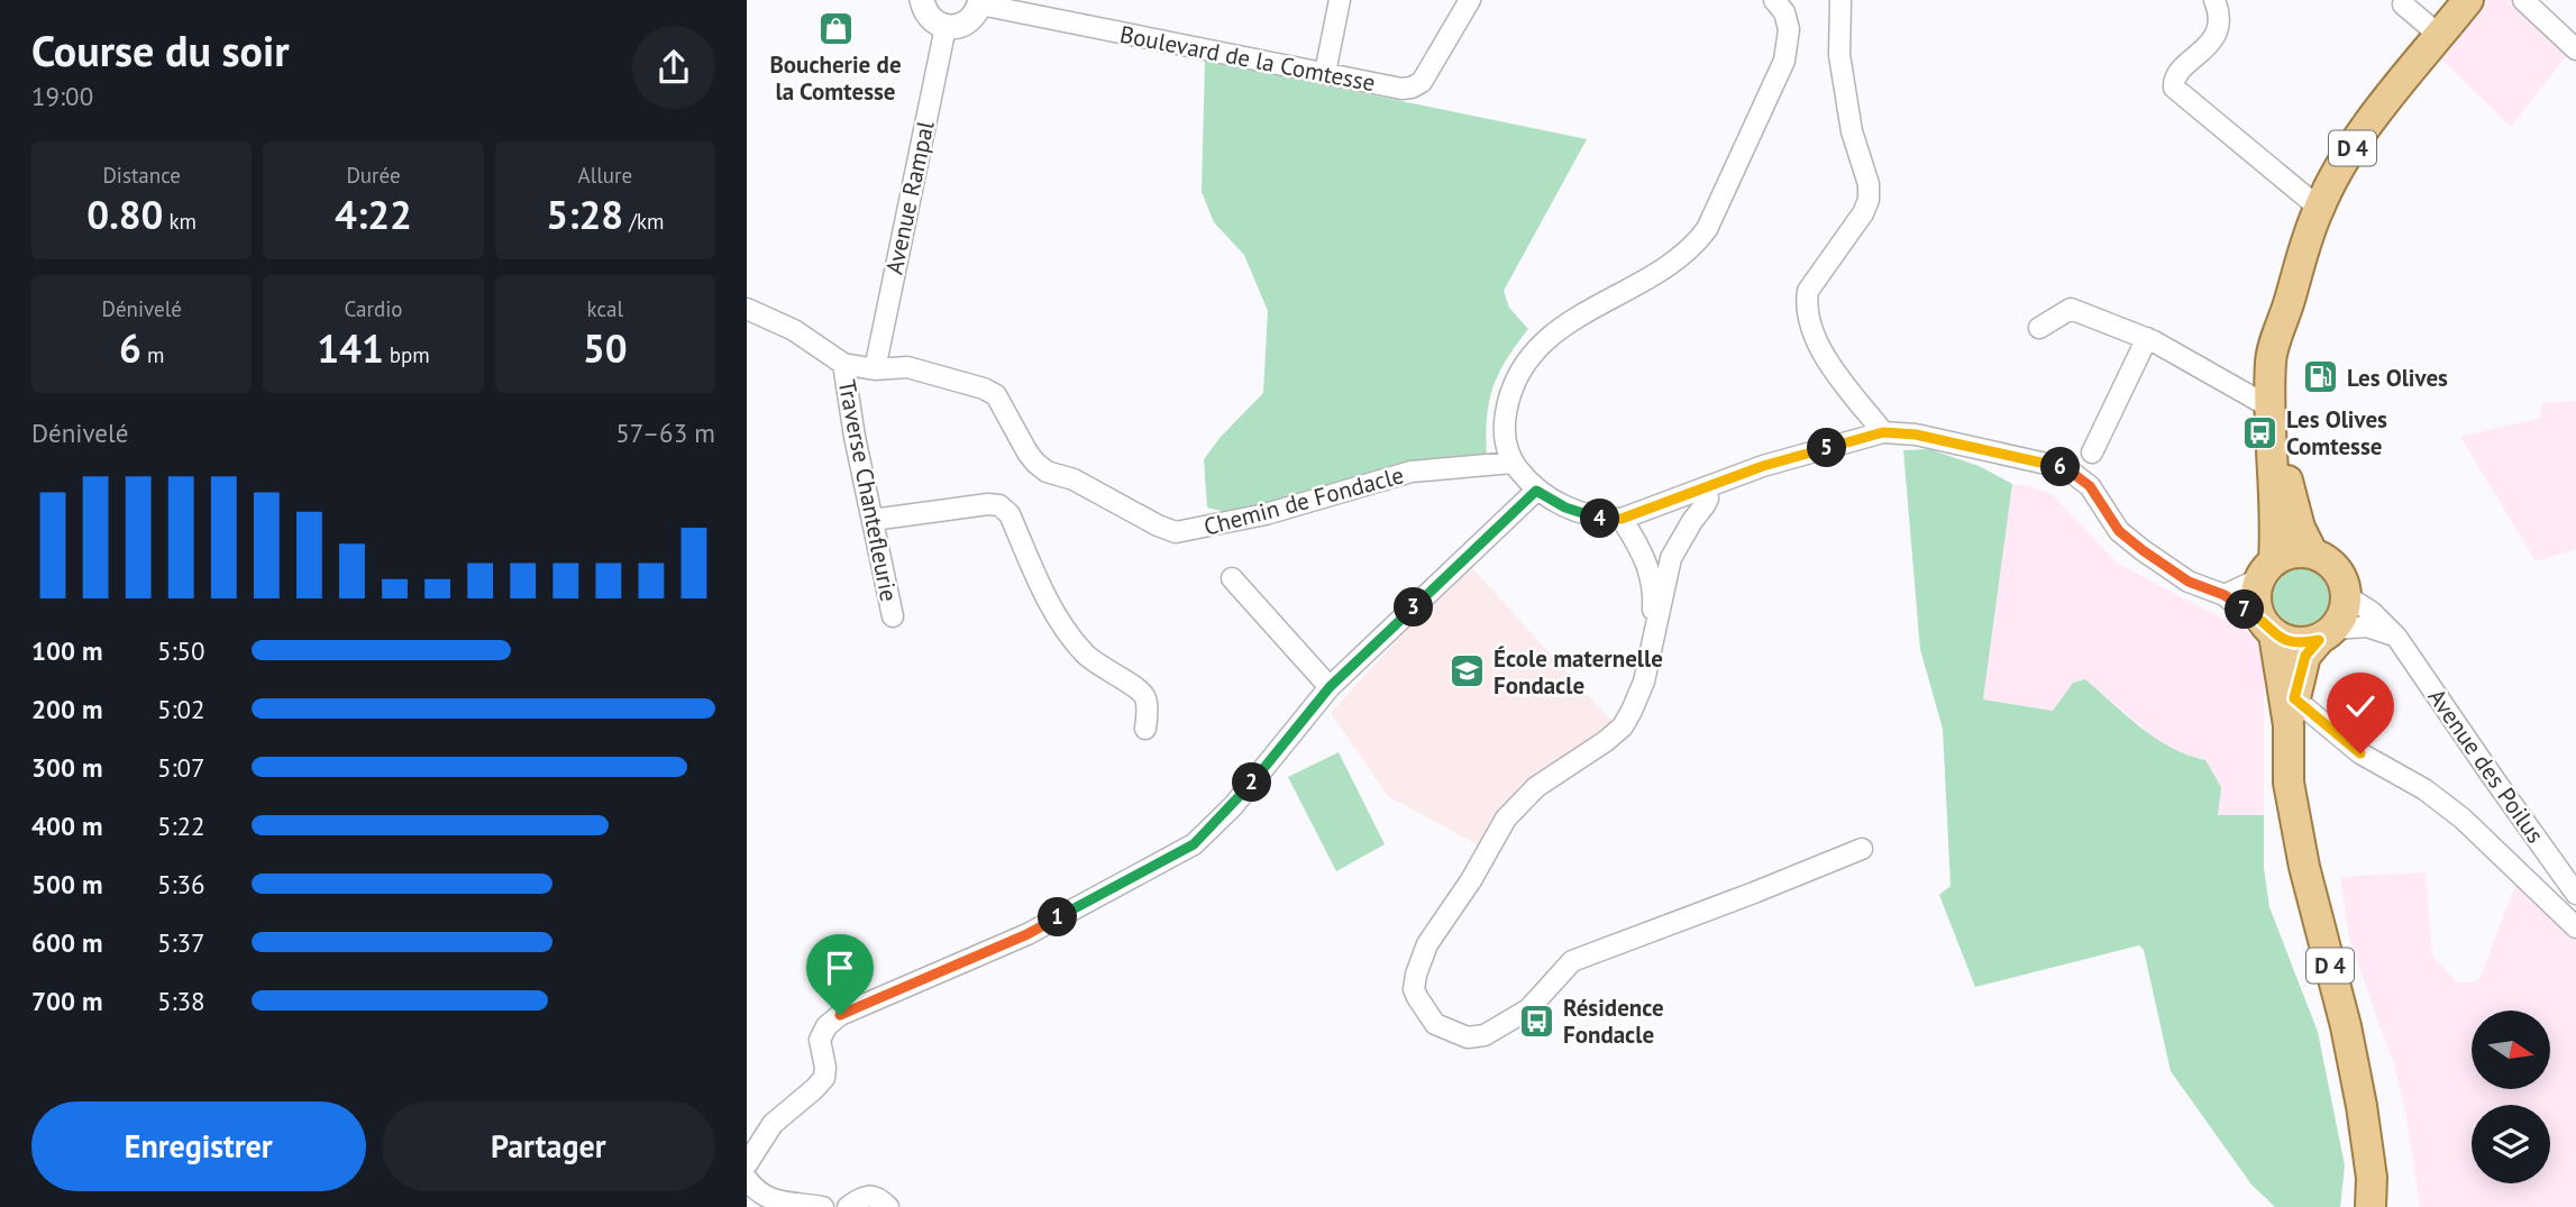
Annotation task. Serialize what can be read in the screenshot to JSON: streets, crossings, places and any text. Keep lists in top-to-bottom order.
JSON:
{
  "streets": {
    "main road": ["D 4"],
    "street": [
      "Boulevard de la Comtesse",
      "Avenue Rampal",
      "Traverse Chantefleurie",
      "Chemin de Fondacle",
      "Avenue des Poilus"
    ]
  },
  "crossings": [
    ["D 4", "Avenue des Poilus"],
    ["Avenue Rampal", "Chemin de Fondacle"],
    ["Traverse Chantefleurie", "Chemin de Fondacle"]
  ],
  "places": {
    "shop": ["Boucherie de la Comtesse"],
    "fuel station": ["Les Olives"],
    "bus stop": ["Les Olives Comtesse", "Résidence Fondacle"],
    "school or university": ["École maternelle Fondacle"]
  },
  "north": "right",
  "page": {
    "heading": ["Course du soir", "19:00"],
    "stats": [
      ["Distance", "0.80 km"],
      ["Durée", "4:22"],
      ["Allure", "5:28 /km"],
      ["Dénivelé", "6 m"],
      ["Cardio", "141 bpm"],
      ["kcal", "50"]
    ],
    "chart": ["Dénivelé", "57–63 m"],
    "pins": [
      "5",
      "6",
      "4",
      "3",
      "7",
      "2",
      "1"
    ],
    "list": [
      {
        "name": "100 m",
        "note": "5:50"
      },
      {
        "name": "200 m",
        "note": "5:02"
      },
      {
        "name": "300 m",
        "note": "5:07"
      },
      {
        "name": "400 m",
        "note": "5:22"
      },
      {
        "name": "500 m",
        "note": "5:36"
      },
      {
        "name": "600 m",
        "note": "5:37"
      },
      {
        "name": "700 m",
        "note": "5:38"
      }
    ],
    "buttons": ["Enregistrer", "Partager"]
  }
}
